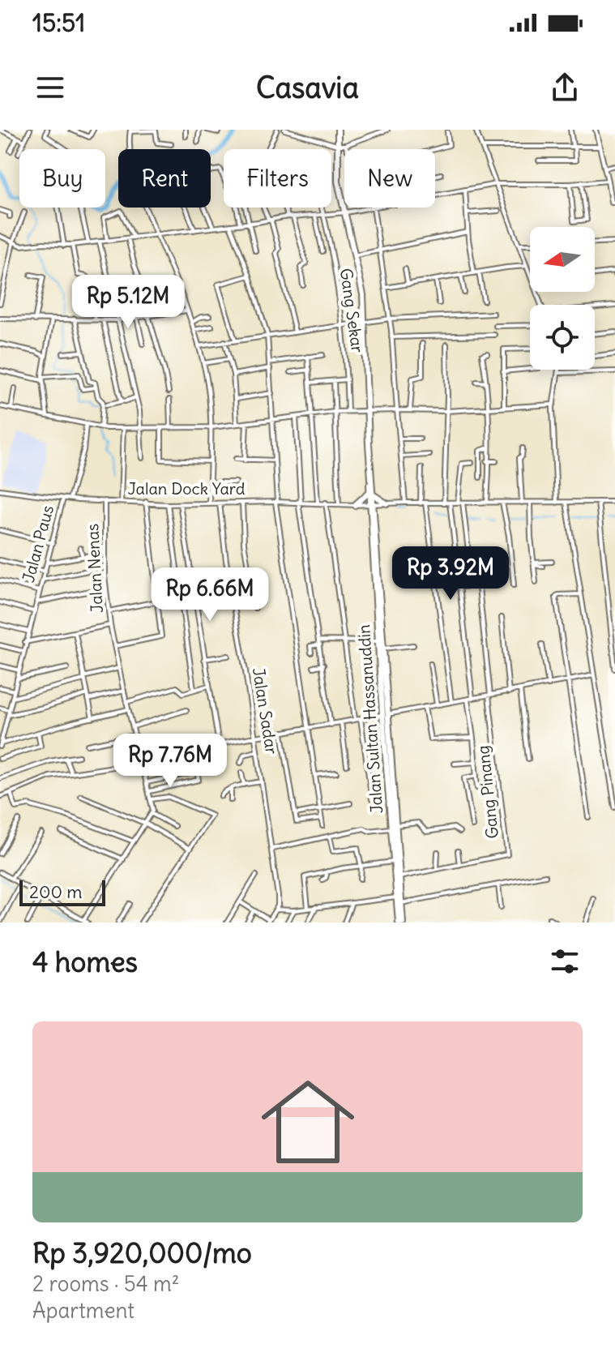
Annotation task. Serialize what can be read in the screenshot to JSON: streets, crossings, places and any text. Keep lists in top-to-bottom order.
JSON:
{
  "streets": {
    "main road": ["Jalan Sultan Hassanuddin"],
    "street": [
      "Gang Sekar",
      "Jalan Dock Yard",
      "Jalan Paus",
      "Jalan Nenas",
      "Jalan Sadar",
      "Gang Pinang"
    ]
  },
  "crossings": [
    ["Jalan Dock Yard", "Jalan Paus"],
    ["Jalan Dock Yard", "Jalan Nenas"],
    ["Jalan Dock Yard", "Jalan Sadar"],
    ["Jalan Dock Yard", "Jalan Sultan Hassanuddin"],
    ["Jalan Sultan Hassanuddin", "Gang Pinang"]
  ],
  "scale_bar": "200 m",
  "north": "left",
  "page": {
    "status": "15:51",
    "header": "Casavia",
    "chip": [
      "Buy",
      "Rent",
      "Filters",
      "New"
    ],
    "price": [
      "Rp 5.12M",
      "Rp 3.92M",
      "Rp 6.66M",
      "Rp 7.76M"
    ],
    "scale": "200 m",
    "heading": "4 homes",
    "list": [
      {
        "name": "Rp 3,920,000/mo",
        "note": "2 rooms · 54 m² · Apartment"
      }
    ]
  }
}
